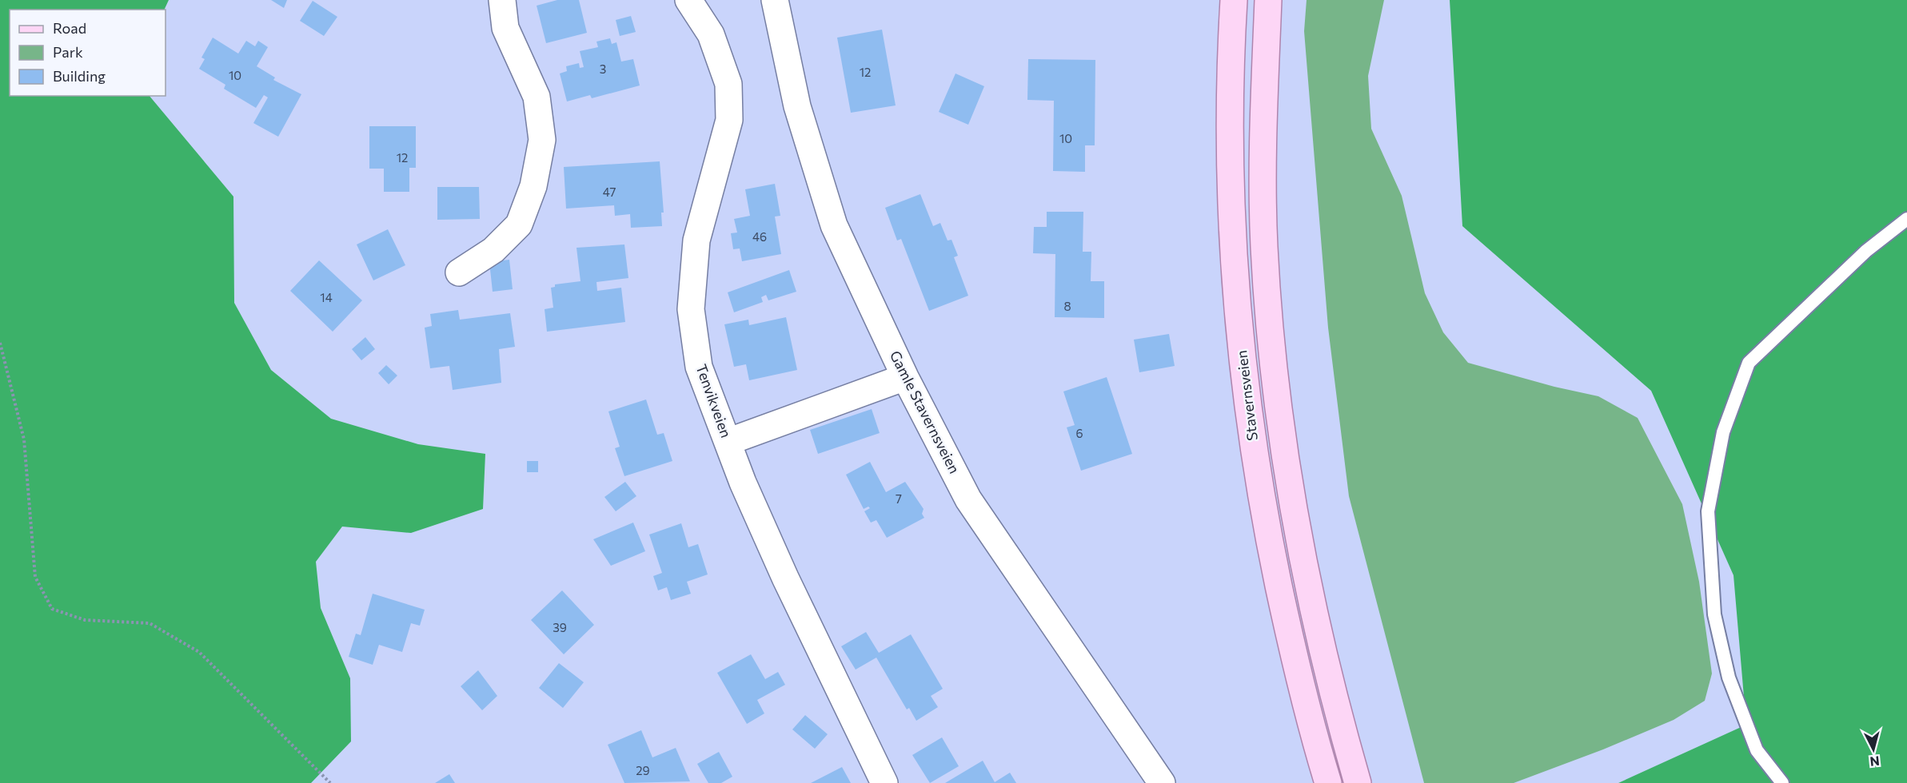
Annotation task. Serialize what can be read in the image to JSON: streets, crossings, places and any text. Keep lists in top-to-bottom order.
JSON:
{
  "streets": {
    "main road": ["Stavernsveien"],
    "street": ["Tenvikveien", "Gamle Stavernsveien"]
  },
  "house_numbers": [
    "3",
    "12",
    "10",
    "10",
    "12",
    "47",
    "46",
    "14",
    "8",
    "6",
    "7",
    "39",
    "29"
  ],
  "legend": ["Road", "Park", "Building"],
  "north": "bottom"
}
